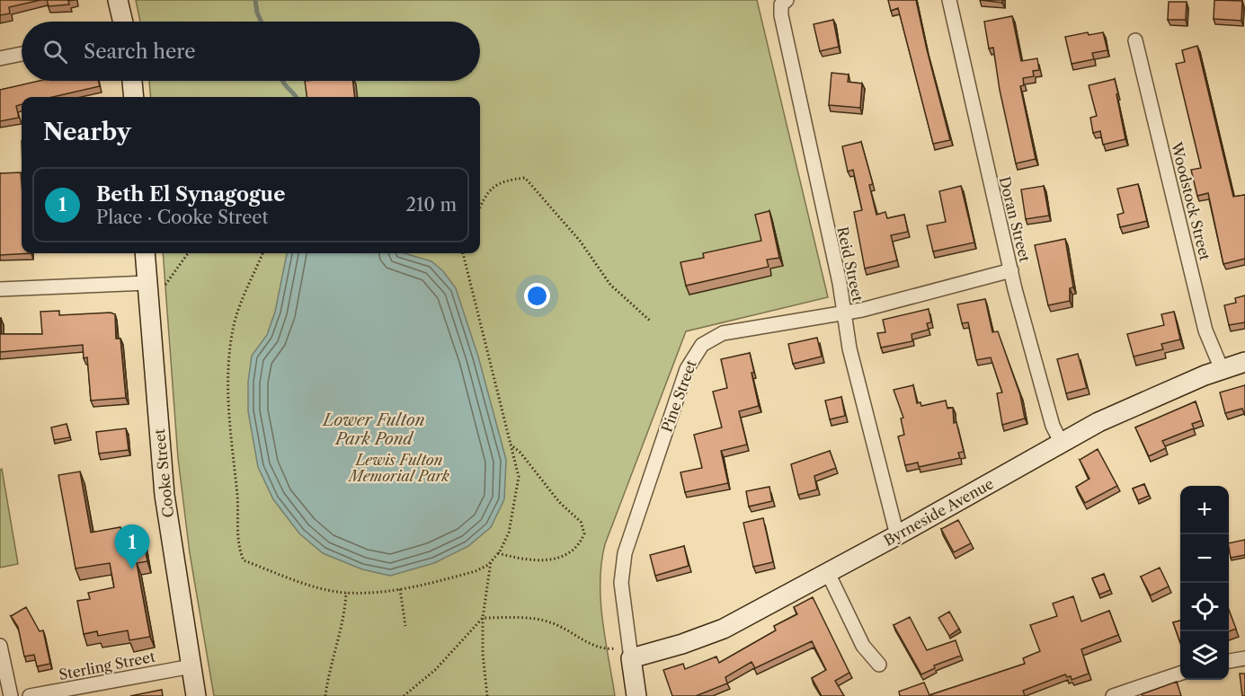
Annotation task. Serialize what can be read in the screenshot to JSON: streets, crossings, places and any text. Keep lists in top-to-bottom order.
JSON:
{
  "streets": {
    "street": [
      "Woodstock Street",
      "Doran Street",
      "Reid Street",
      "Pine Street",
      "Cooke Street",
      "Byrneside Avenue",
      "Sterling Street"
    ]
  },
  "crossings": [
    ["Woodstock Street", "Byrneside Avenue"],
    ["Doran Street", "Pine Street"],
    ["Doran Street", "Byrneside Avenue"],
    ["Reid Street", "Pine Street"],
    ["Reid Street", "Byrneside Avenue"],
    ["Pine Street", "Byrneside Avenue"],
    ["Cooke Street", "Sterling Street"]
  ],
  "water": ["Lower Fulton Park Pond"],
  "parks": ["Lewis Fulton Memorial Park"],
  "page": {
    "search": "Search here",
    "heading": "Nearby",
    "list": [
      {
        "mark": "1",
        "name": "Beth El Synagogue",
        "note": "Place · Cooke Street",
        "value": "210 m"
      }
    ],
    "map_buttons": ["+", "−"],
    "pins": "1"
  }
}
